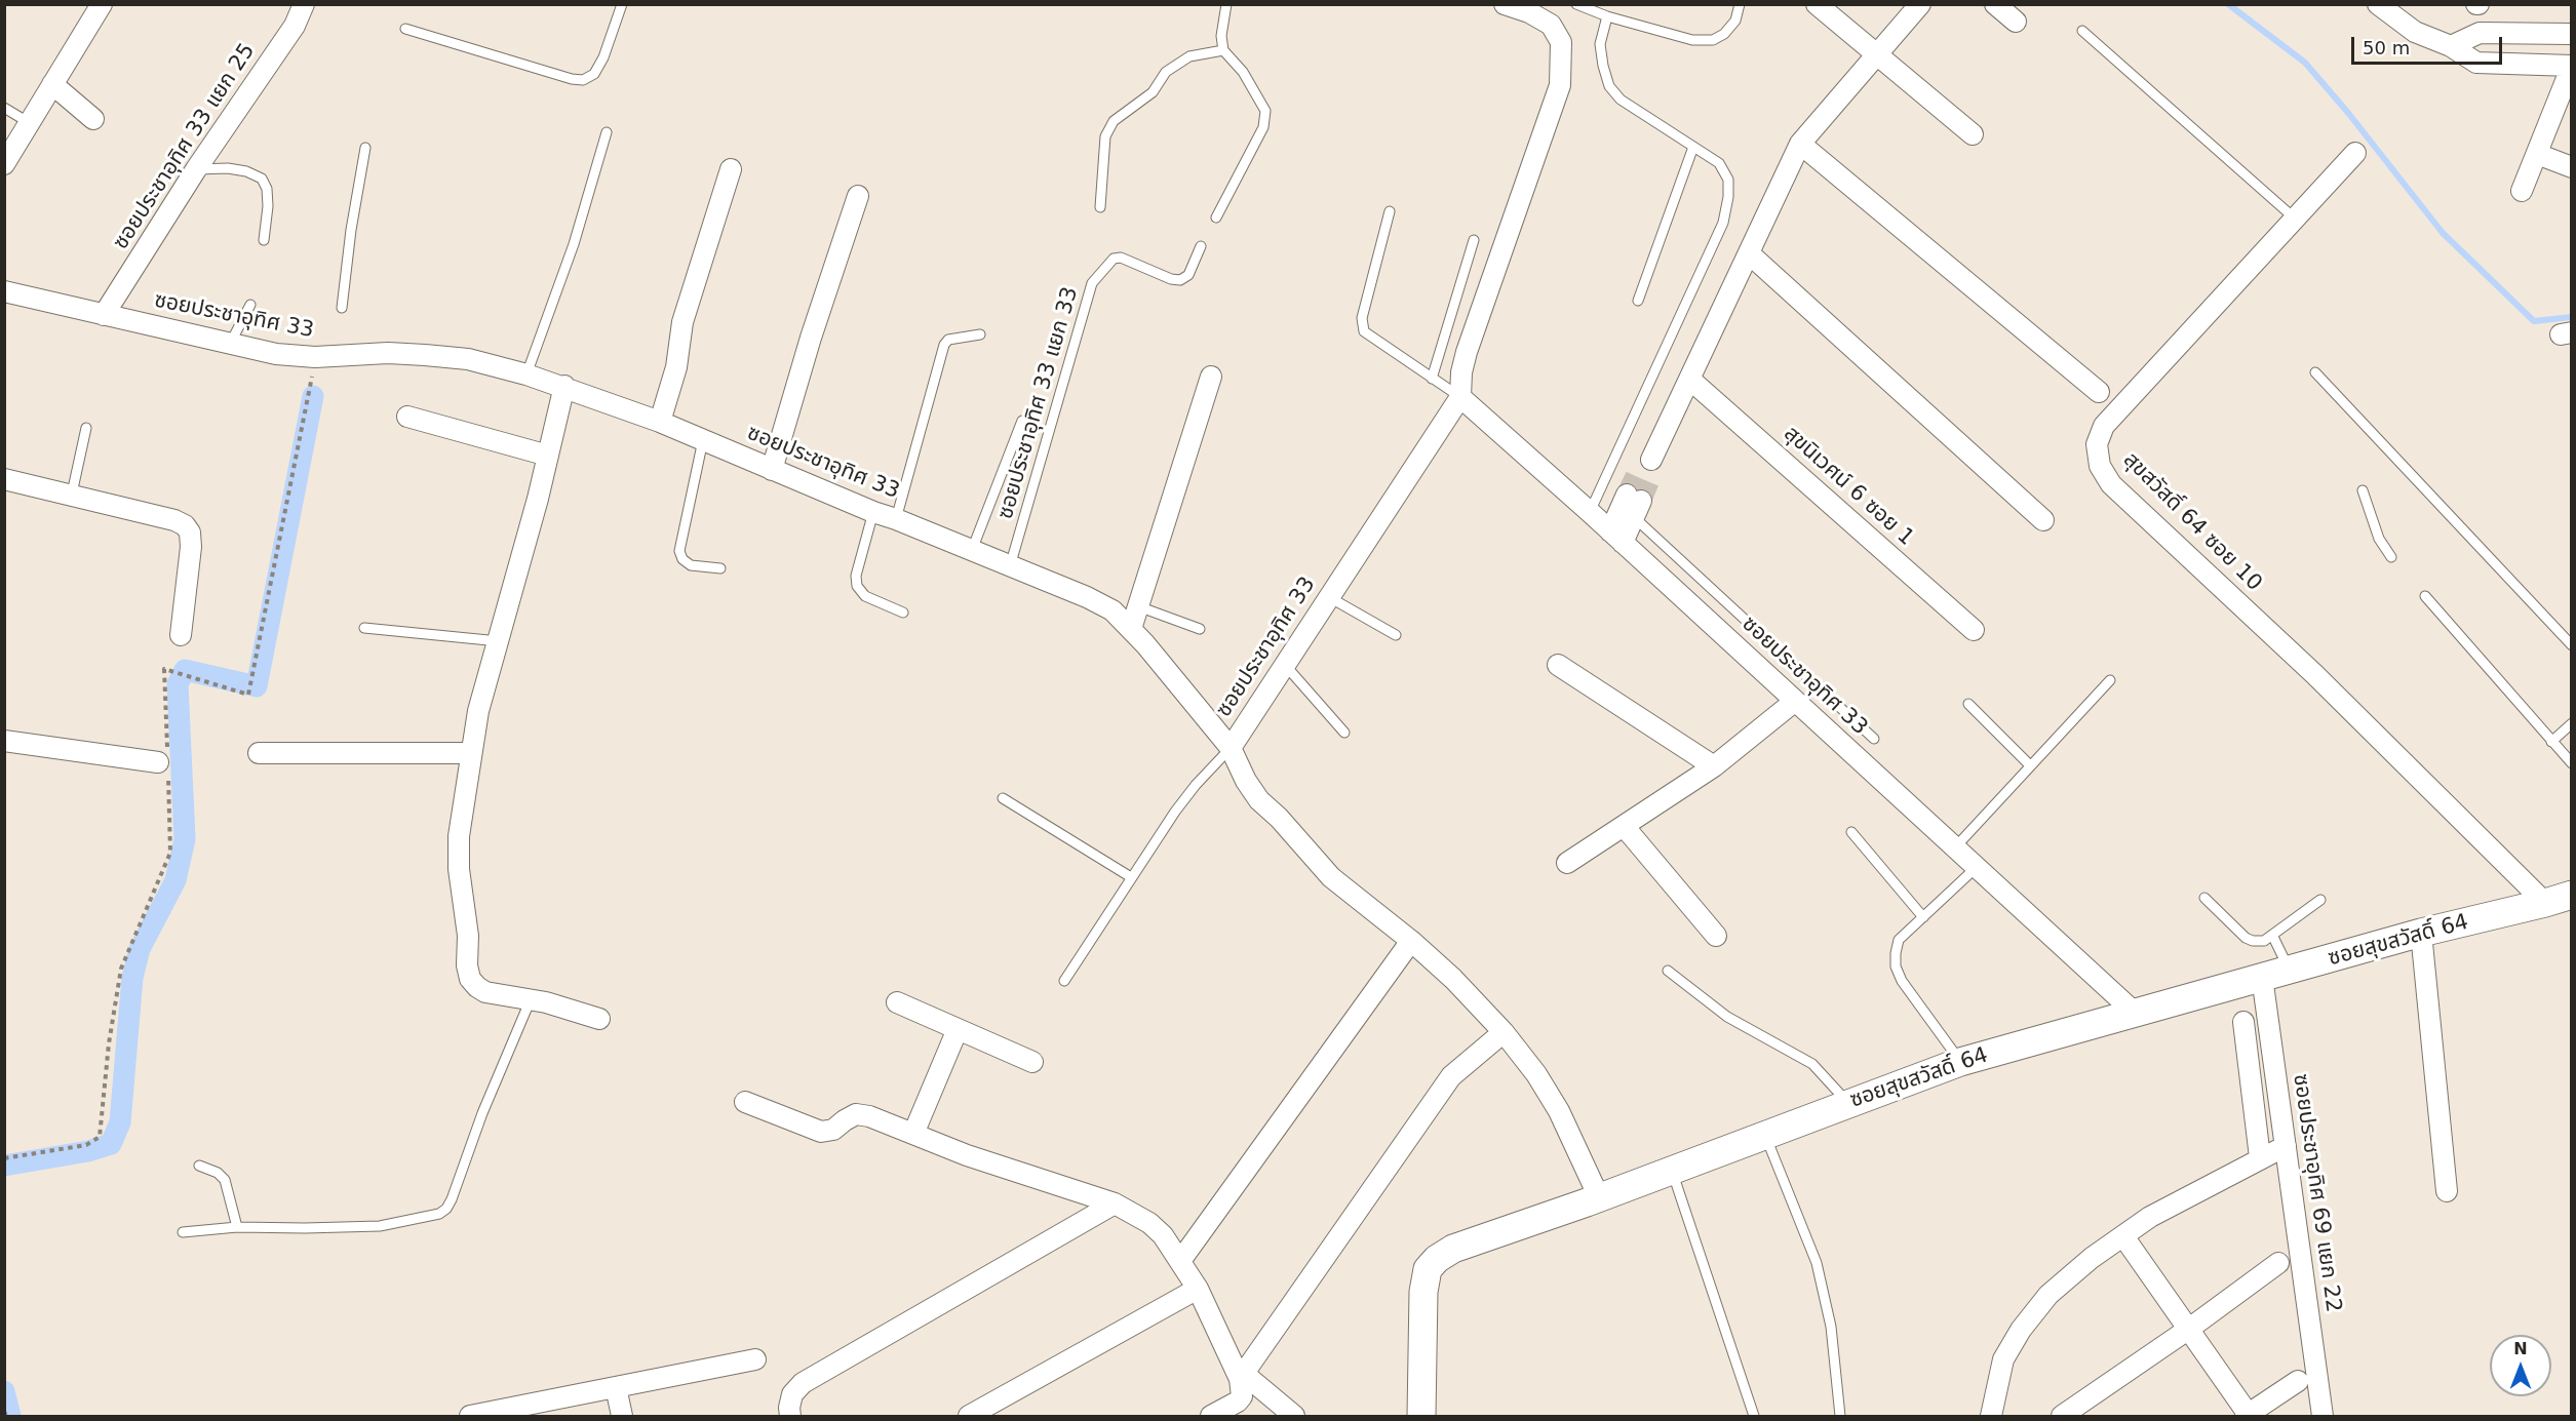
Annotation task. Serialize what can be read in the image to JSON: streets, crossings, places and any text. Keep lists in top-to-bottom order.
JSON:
{
  "streets": {
    "street": [
      "ซอยประชาอุทิศ 33 แยก 25",
      "ซอยประชาอุทิศ 33",
      "สุขนิเวศน์ 6 ซอย 1",
      "สุขสวัสดิ์ 64 ซอย 10",
      "ซอยสุขสวัสดิ์ 64",
      "ซอยประชาอุทิศ 69 แยก 22"
    ],
    "lane": ["ซอยประชาอุทิศ 33 แยก 33"]
  },
  "crossings": [
    ["ซอยประชาอุทิศ 33 แยก 25", "ซอยประชาอุทิศ 33"],
    ["ซอยประชาอุทิศ 33", "ซอยประชาอุทิศ 33 แยก 33"],
    ["ซอยประชาอุทิศ 33", "ซอยสุขสวัสดิ์ 64"],
    ["สุขสวัสดิ์ 64 ซอย 10", "ซอยสุขสวัสดิ์ 64"],
    ["ซอยสุขสวัสดิ์ 64", "ซอยประชาอุทิศ 69 แยก 22"]
  ],
  "scale_bar": "50 m",
  "north": "top"
}
